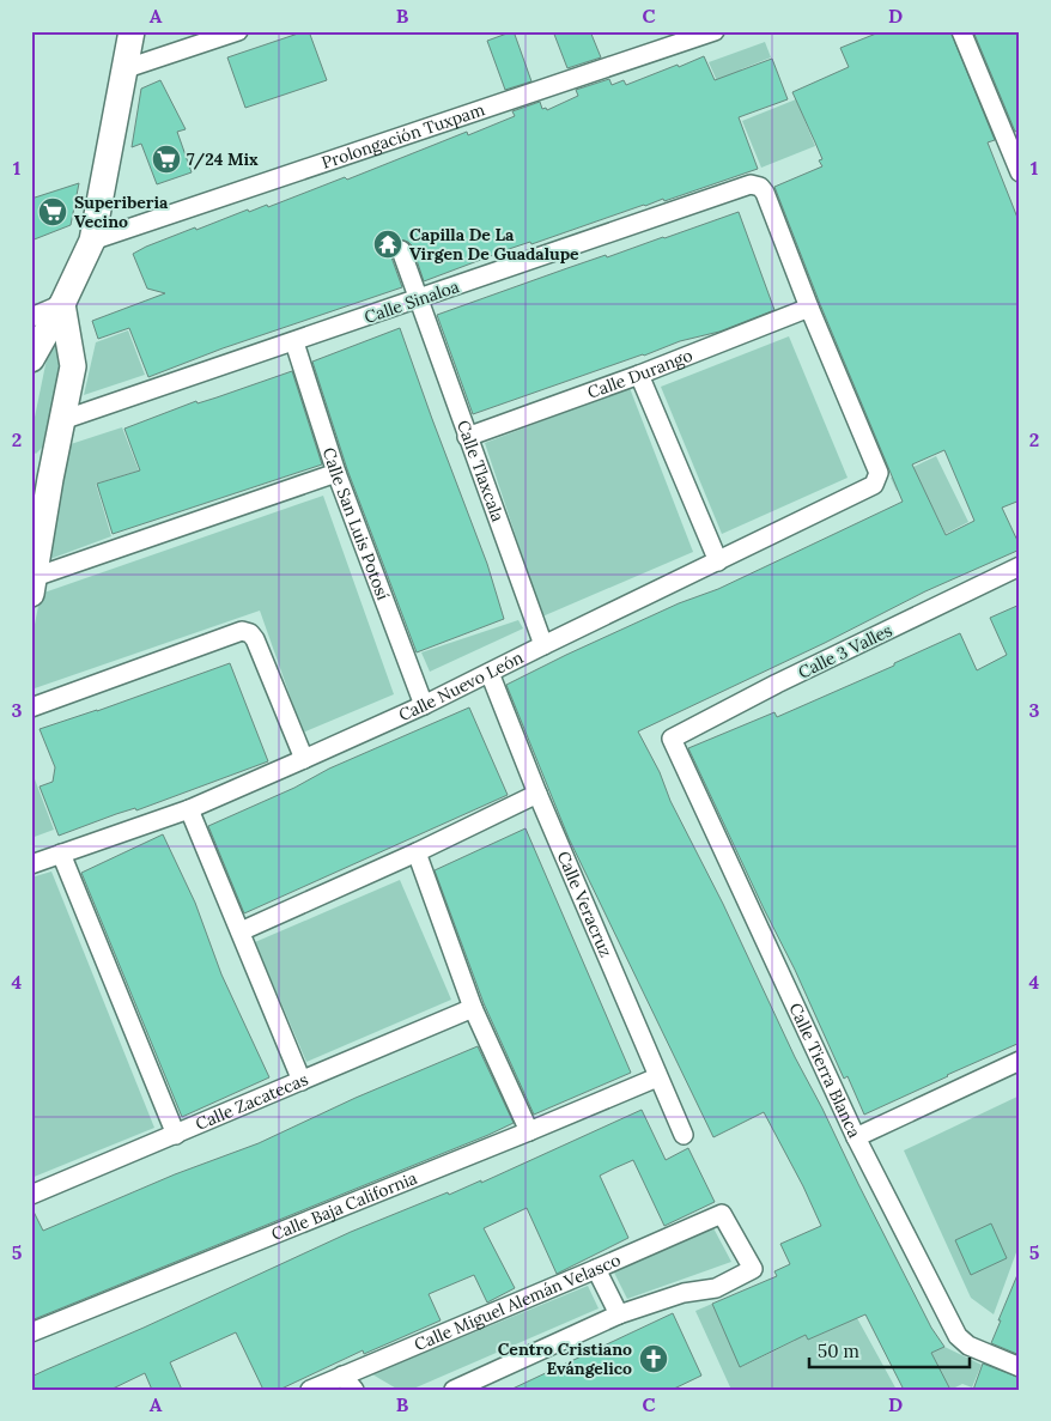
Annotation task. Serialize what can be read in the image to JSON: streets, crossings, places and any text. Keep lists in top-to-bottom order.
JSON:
{
  "streets": {
    "street": [
      "Prolongación Tuxpam",
      "Calle Sinaloa",
      "Calle Durango",
      "Calle Tlaxcala",
      "Calle San Luis Potosí",
      "Calle 3 Valles",
      "Calle Nuevo León",
      "Calle Veracruz",
      "Calle Tierra Blanca",
      "Calle Zacatecas",
      "Calle Baja California",
      "Calle Miguel Alemán Velasco"
    ]
  },
  "crossings": [
    ["Calle Sinaloa", "Calle Durango"],
    ["Calle Sinaloa", "Calle Tlaxcala"],
    ["Calle Sinaloa", "Calle San Luis Potosí"],
    ["Calle Sinaloa", "Calle Nuevo León"],
    ["Calle Durango", "Calle Tlaxcala"],
    ["Calle Durango", "Calle Nuevo León"],
    ["Calle Tlaxcala", "Calle Nuevo León"],
    ["Calle San Luis Potosí", "Calle Nuevo León"],
    ["Calle 3 Valles", "Calle Tierra Blanca"],
    ["Calle Nuevo León", "Calle Veracruz"],
    ["Calle Veracruz", "Calle Baja California"]
  ],
  "places": {
    "supermarket": ["7/24 Mix", "Superiberia Vecino"],
    "temple": ["Capilla De La Virgen De Guadalupe"],
    "church": ["Centro Cristiano Evángelico"]
  },
  "scale_bar": "50 m",
  "grid": {
    "columns": [
      "A",
      "B",
      "C",
      "D"
    ],
    "rows": [
      "1",
      "2",
      "3",
      "4",
      "5"
    ]
  }
}
